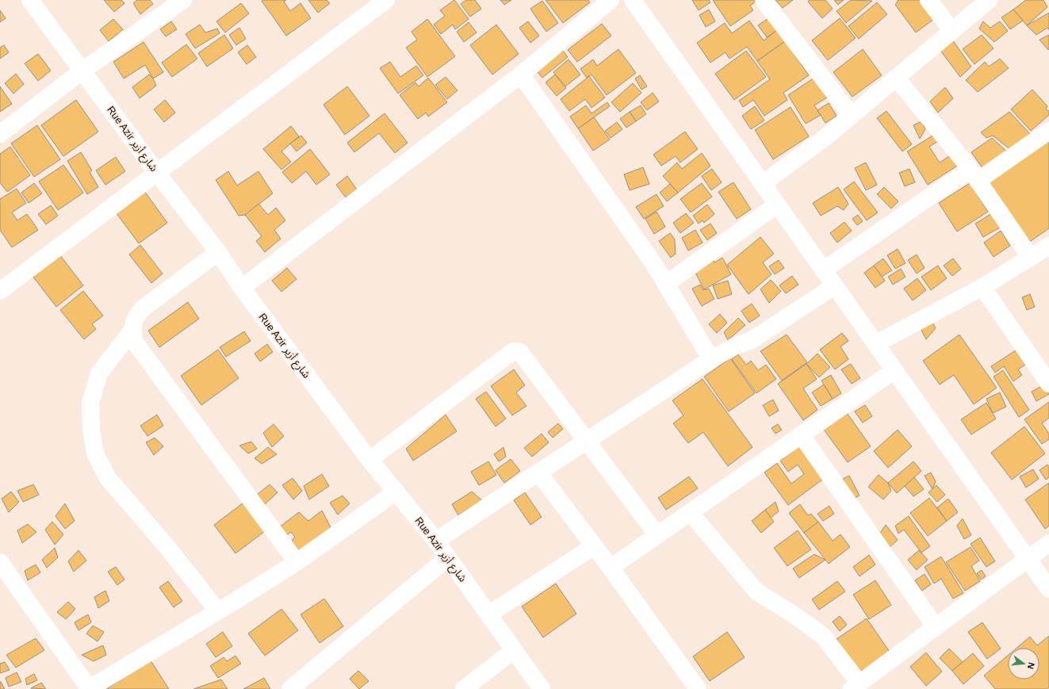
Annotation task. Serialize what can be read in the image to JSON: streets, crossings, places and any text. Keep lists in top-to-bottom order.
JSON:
{
  "streets": {
    "street": ["Rue Azir شارع أزير"]
  },
  "north": "right"
}
